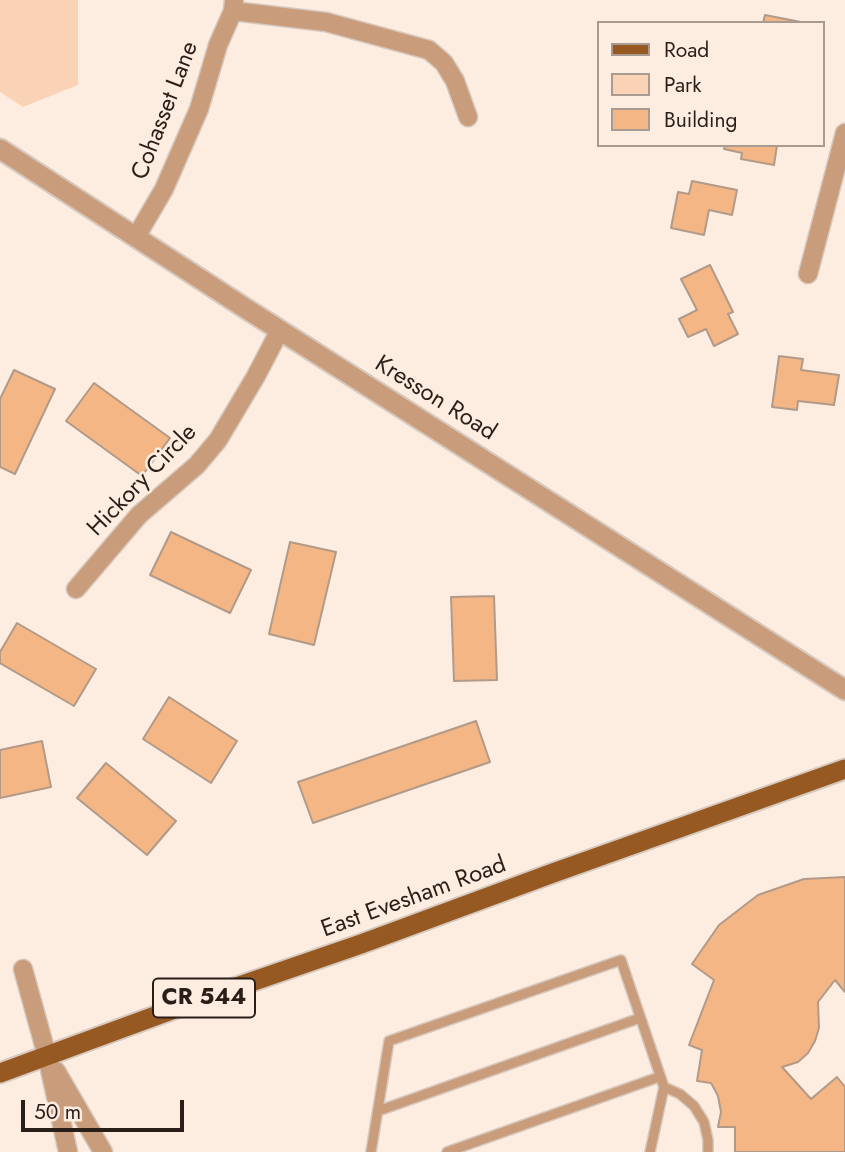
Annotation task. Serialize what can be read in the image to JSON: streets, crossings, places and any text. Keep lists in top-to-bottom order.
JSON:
{
  "streets": {
    "main road": ["East Evesham Road", "CR 544"],
    "street": ["Cohasset Lane", "Kresson Road", "Hickory Circle"]
  },
  "crossings": [
    ["Cohasset Lane", "Kresson Road"],
    ["Kresson Road", "Hickory Circle"]
  ],
  "legend": ["Road", "Park", "Building"],
  "scale_bar": "50 m"
}
